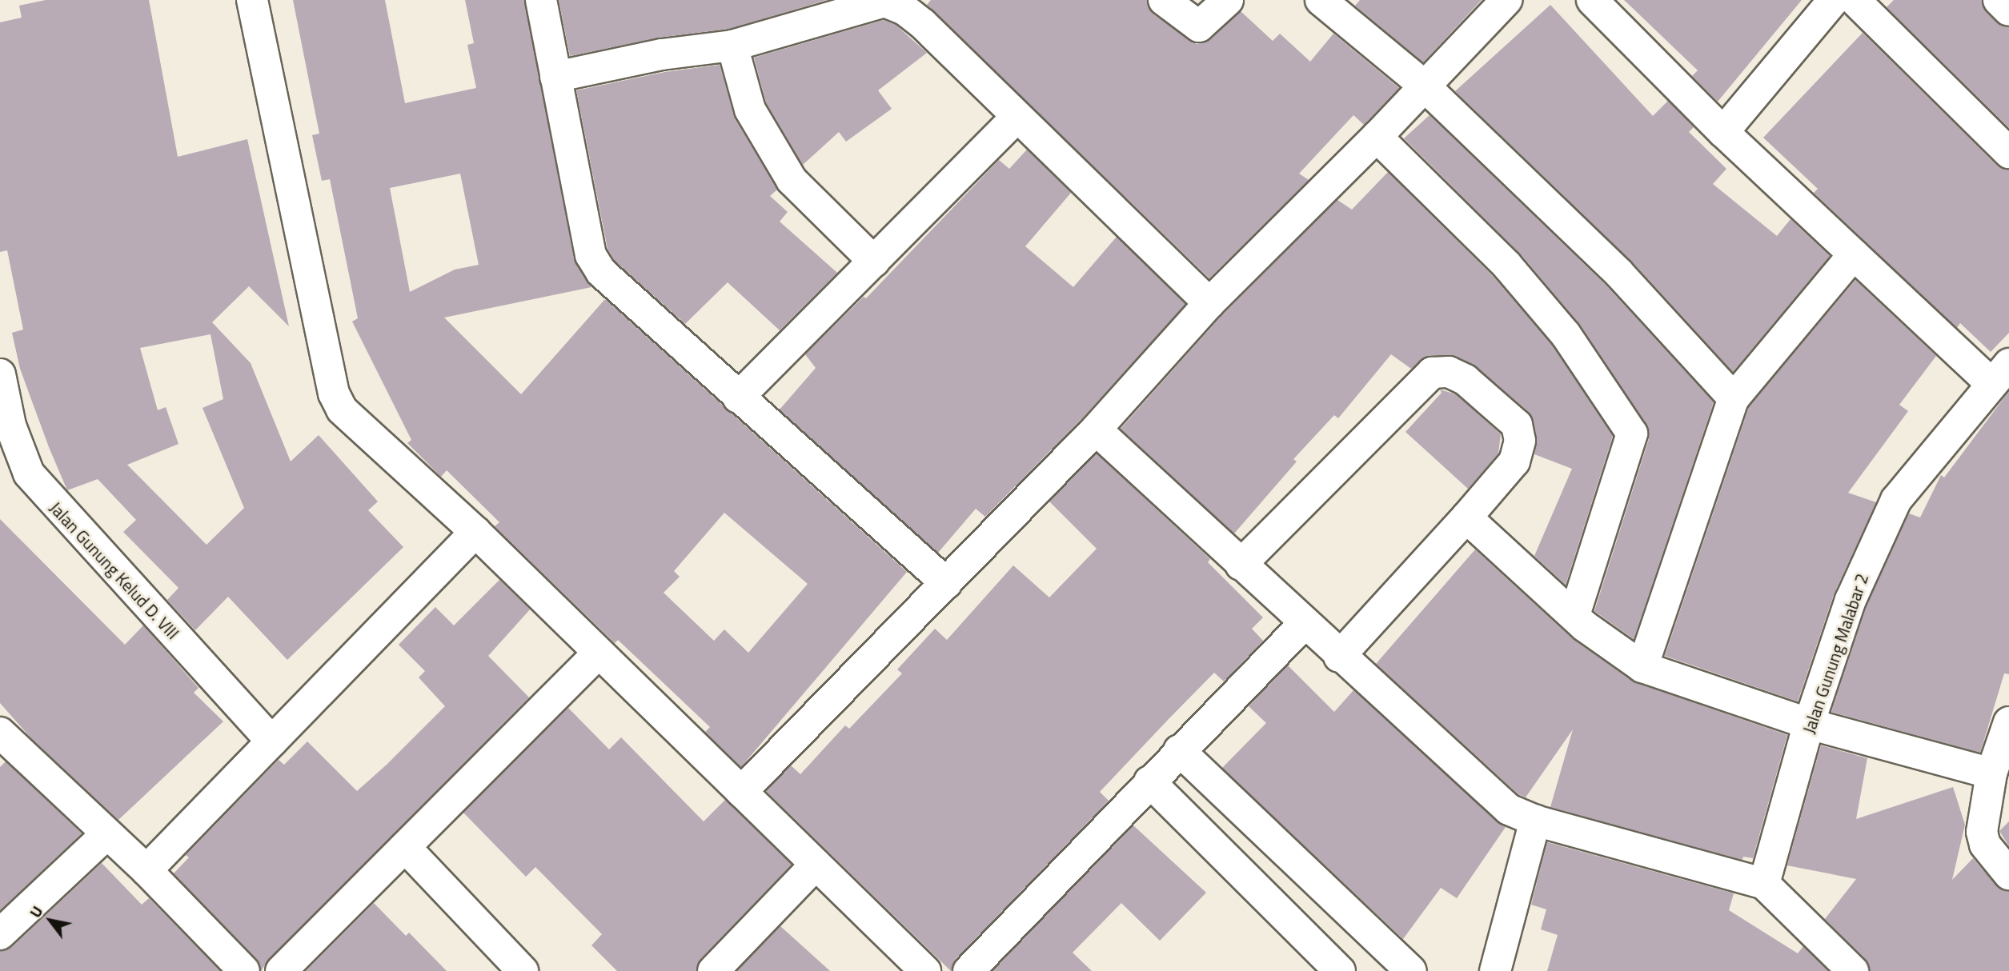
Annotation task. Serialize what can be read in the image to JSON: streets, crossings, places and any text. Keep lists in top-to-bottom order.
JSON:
{
  "streets": {
    "street": ["Jalan Gunung Kelud D. VIII", "Jalan Gunung Malabar 2"]
  },
  "north": "top left"
}
